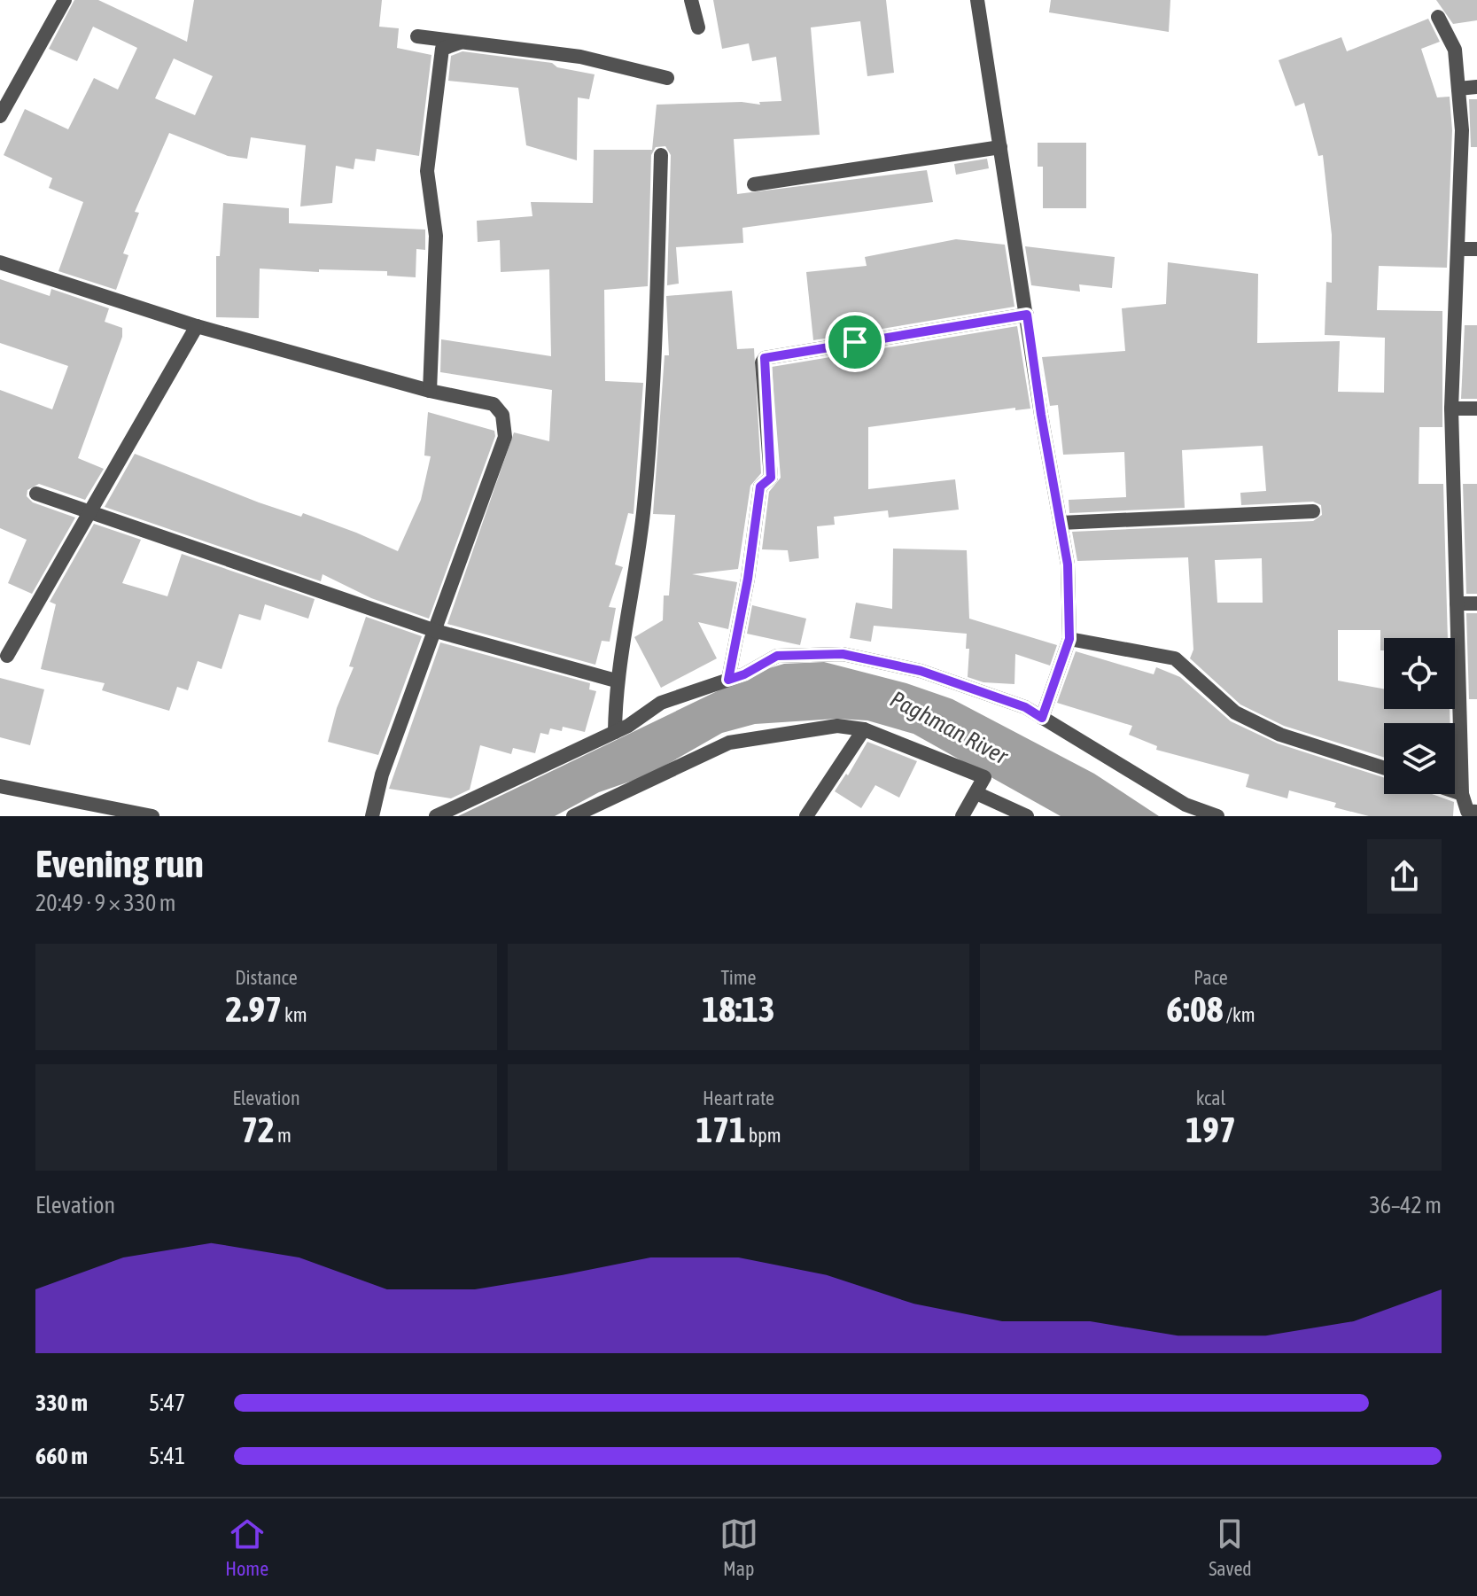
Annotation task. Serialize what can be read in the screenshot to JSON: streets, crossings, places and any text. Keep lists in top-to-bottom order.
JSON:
{
  "water": ["Paghman River"],
  "page": {
    "heading": ["Evening run", "20:49 · 9 × 330 m"],
    "stats": [
      ["Distance", "2.97 km"],
      ["Time", "18:13"],
      ["Pace", "6:08 /km"],
      ["Elevation", "72 m"],
      ["Heart rate", "171 bpm"],
      ["kcal", "197"]
    ],
    "chart": ["Elevation", "36–42 m"],
    "list": [
      {
        "name": "330 m",
        "note": "5:47"
      },
      {
        "name": "660 m",
        "note": "5:41"
      }
    ],
    "tabs": ["Home", "Map", "Saved"]
  }
}
